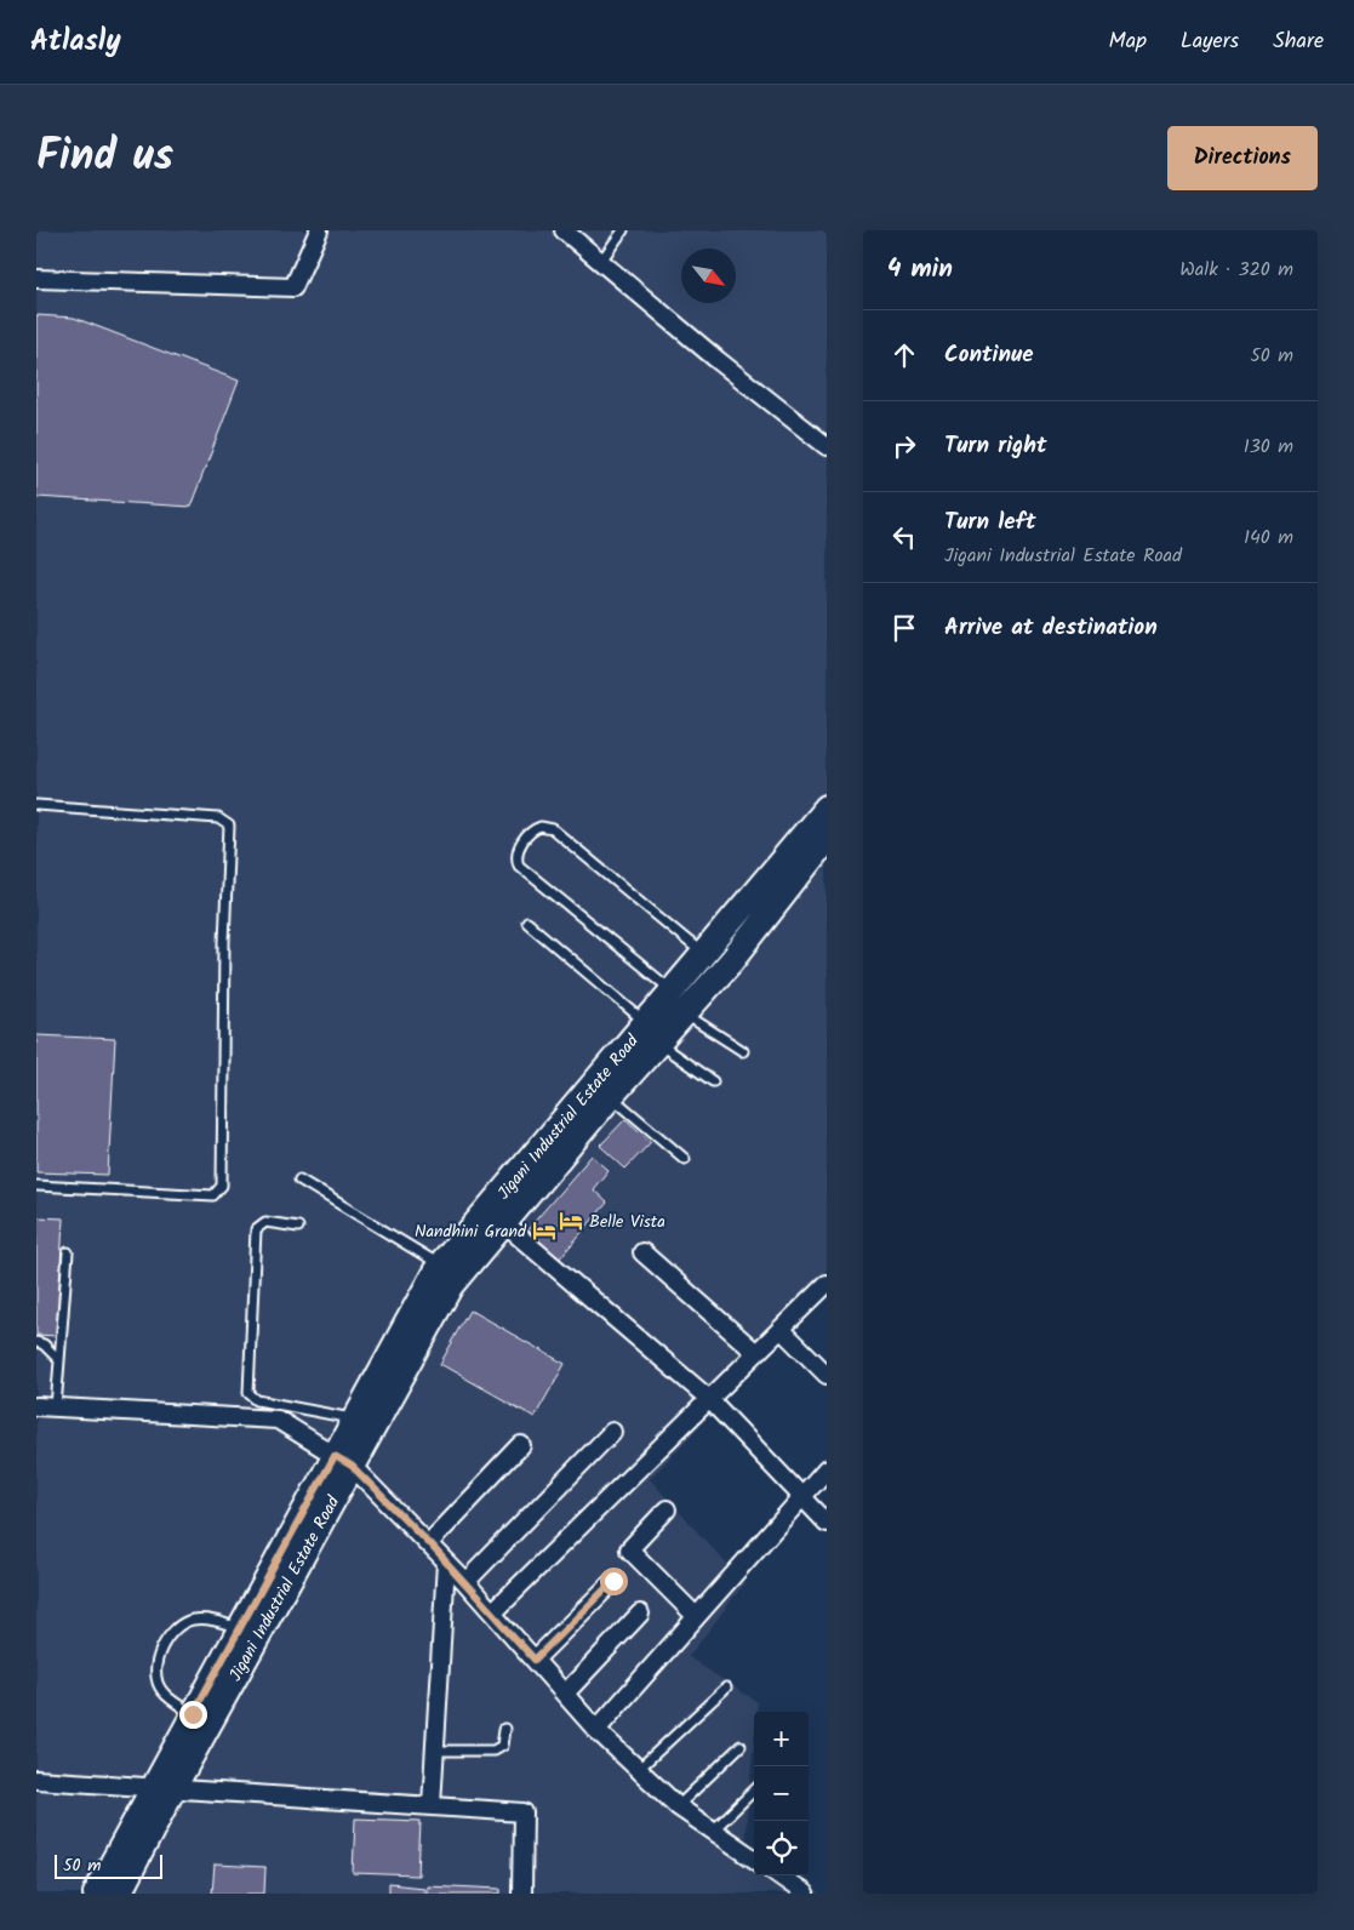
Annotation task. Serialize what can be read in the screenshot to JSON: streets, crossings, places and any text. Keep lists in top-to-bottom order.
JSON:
{
  "streets": {
    "main road": ["Jigani Industrial Estate Road"]
  },
  "places": {
    "hotel": ["Belle Vista", "Nandhini Grand"]
  },
  "scale_bar": "50 m",
  "north": "bottom right",
  "page": {
    "header": "Atlasly",
    "nav": ["Map", "Layers", "Share"],
    "title": "Find us",
    "buttons": "Directions",
    "heading": ["4 min", "Walk · 320 m"],
    "list": [
      ["Continue", "50 m"],
      ["Turn right", "130 m"],
      ["Turn left", "Jigani Industrial Estate Road", "140 m"],
      "Arrive at destination"
    ],
    "map_buttons": ["+", "−"],
    "scale": "50 m"
  }
}
